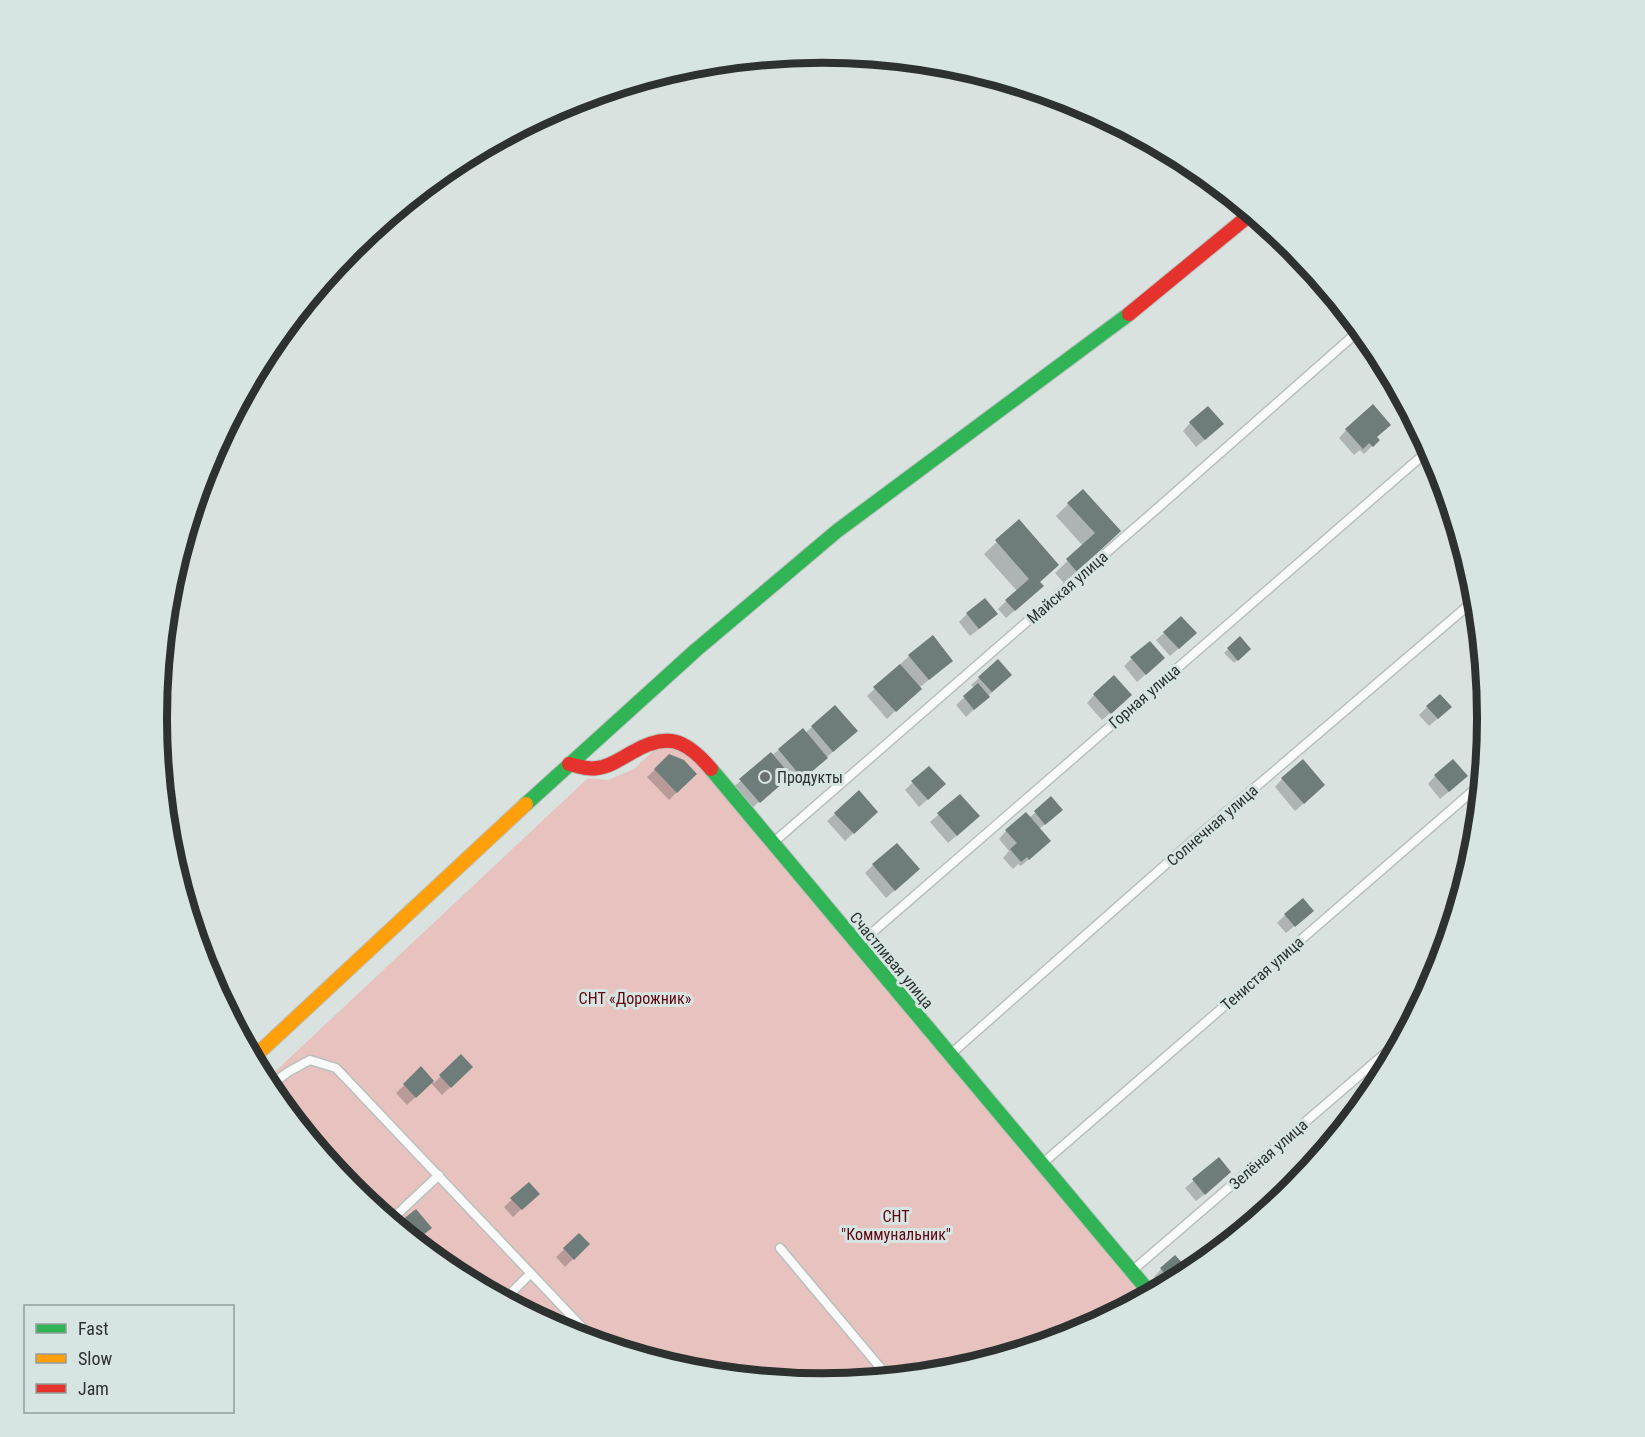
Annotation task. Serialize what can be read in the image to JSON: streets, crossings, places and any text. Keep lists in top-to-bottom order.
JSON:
{
  "streets": {
    "main road": ["Счастливая улица"],
    "lane": [
      "Майская улица",
      "Горная улица",
      "Солнечная улица",
      "Тенистая улица",
      "Зелёная улица"
    ]
  },
  "crossings": [
    ["Майская улица", "Счастливая улица"],
    ["Горная улица", "Счастливая улица"],
    ["Солнечная улица", "Счастливая улица"],
    ["Счастливая улица", "Тенистая улица"],
    ["Счастливая улица", "Зелёная улица"]
  ],
  "parks": ["СНТ «Дорожник»", "СНТ \"Коммунальник\""],
  "places": ["Продукты"],
  "legend": ["Fast", "Slow", "Jam"]
}
